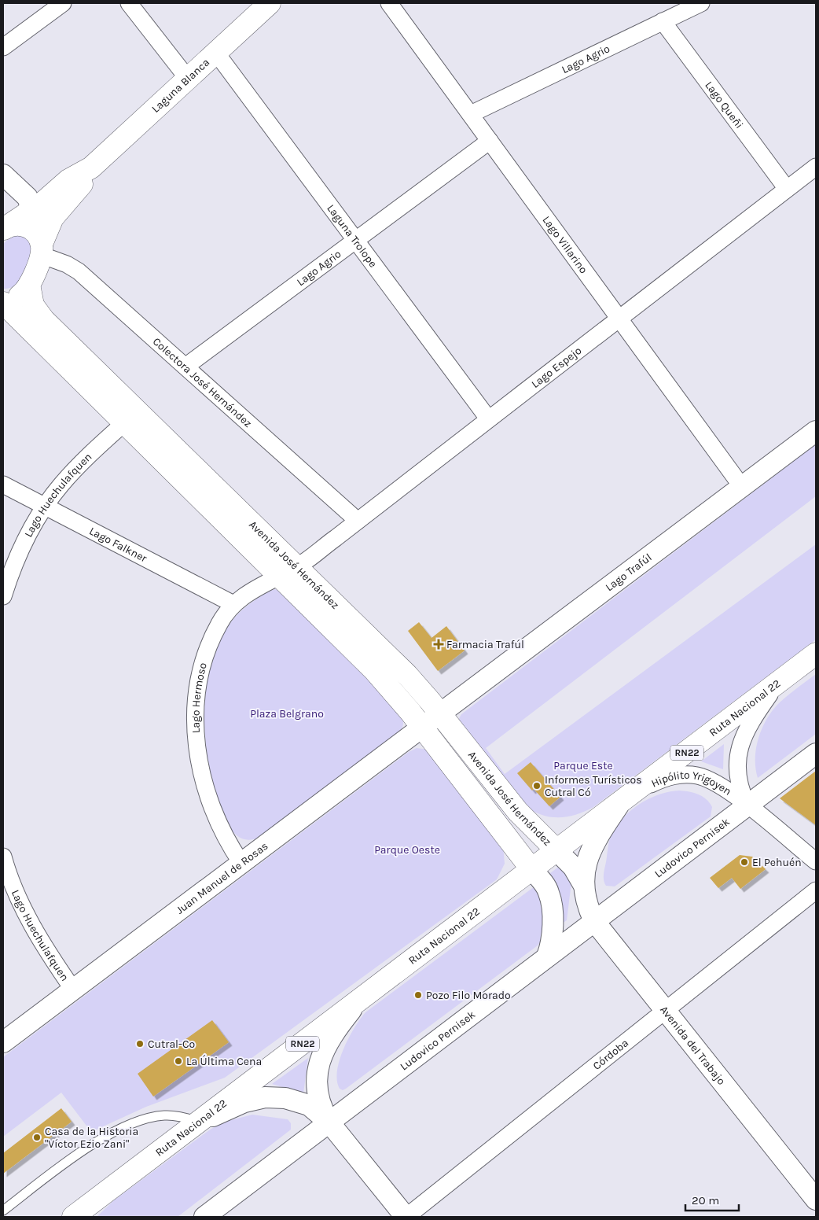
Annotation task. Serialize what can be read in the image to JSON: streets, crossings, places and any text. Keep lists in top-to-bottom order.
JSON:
{
  "streets": {
    "main road": [
      "Laguna Blanca",
      "Avenida José Hernández",
      "Ruta Nacional 22",
      "RN22"
    ],
    "street": [
      "Lago Agrio",
      "Lago Queñi",
      "Laguna Trolope",
      "Lago Villarino",
      "Lago Espejo",
      "Colectora José Hernández",
      "Lago Huechulafquen",
      "Lago Falkner",
      "Lago Trafúl",
      "Lago Hermoso",
      "Hipólito Yrigoyen",
      "Ludovico Pernisek",
      "Juan Manuel de Rosas",
      "Avenida del Trabajo",
      "Córdoba"
    ]
  },
  "crossings": [
    ["Lago Agrio", "Lago Queñi"],
    ["Lago Agrio", "Laguna Trolope"],
    ["Lago Agrio", "Lago Villarino"],
    ["Lago Agrio", "Colectora José Hernández"],
    ["Laguna Blanca", "Laguna Trolope"],
    ["Laguna Blanca", "Colectora José Hernández"],
    ["Lago Queñi", "Lago Espejo"],
    ["Laguna Trolope", "Lago Espejo"],
    ["Lago Villarino", "Lago Espejo"],
    ["Lago Villarino", "Lago Trafúl"],
    ["Lago Espejo", "Colectora José Hernández"],
    ["Lago Espejo", "Avenida José Hernández"],
    ["Lago Espejo", "Lago Hermoso"],
    ["Lago Huechulafquen", "Lago Falkner"],
    ["Lago Huechulafquen", "Avenida José Hernández"],
    ["Lago Huechulafquen", "Juan Manuel de Rosas"],
    ["Lago Falkner", "Lago Hermoso"],
    ["Avenida José Hernández", "Lago Trafúl"],
    ["Avenida José Hernández", "Lago Hermoso"],
    ["Avenida José Hernández", "Ruta Nacional 22"],
    ["Avenida José Hernández", "Juan Manuel de Rosas"],
    ["Avenida José Hernández", "Avenida del Trabajo"],
    ["Lago Trafúl", "Juan Manuel de Rosas"],
    ["Lago Hermoso", "Juan Manuel de Rosas"],
    ["Ruta Nacional 22", "Hipólito Yrigoyen"],
    ["Ruta Nacional 22", "Avenida del Trabajo"],
    ["Hipólito Yrigoyen", "Ludovico Pernisek"],
    ["Hipólito Yrigoyen", "Avenida del Trabajo"],
    ["Ludovico Pernisek", "Avenida del Trabajo"],
    ["Avenida del Trabajo", "Córdoba"]
  ],
  "parks": ["Plaza Belgrano", "Parque Este", "Parque Oeste"],
  "places": {
    "health": ["Farmacia Trafúl"],
    "other": [
      "Informes Turísticos Cutral Có",
      "El Pehuén",
      "Pozo Filo Morado",
      "Cutral-Co",
      "La Última Cena",
      "Casa de la Historia \"Víctor Ezio Zani\""
    ]
  },
  "scale_bar": "20 m"
}
